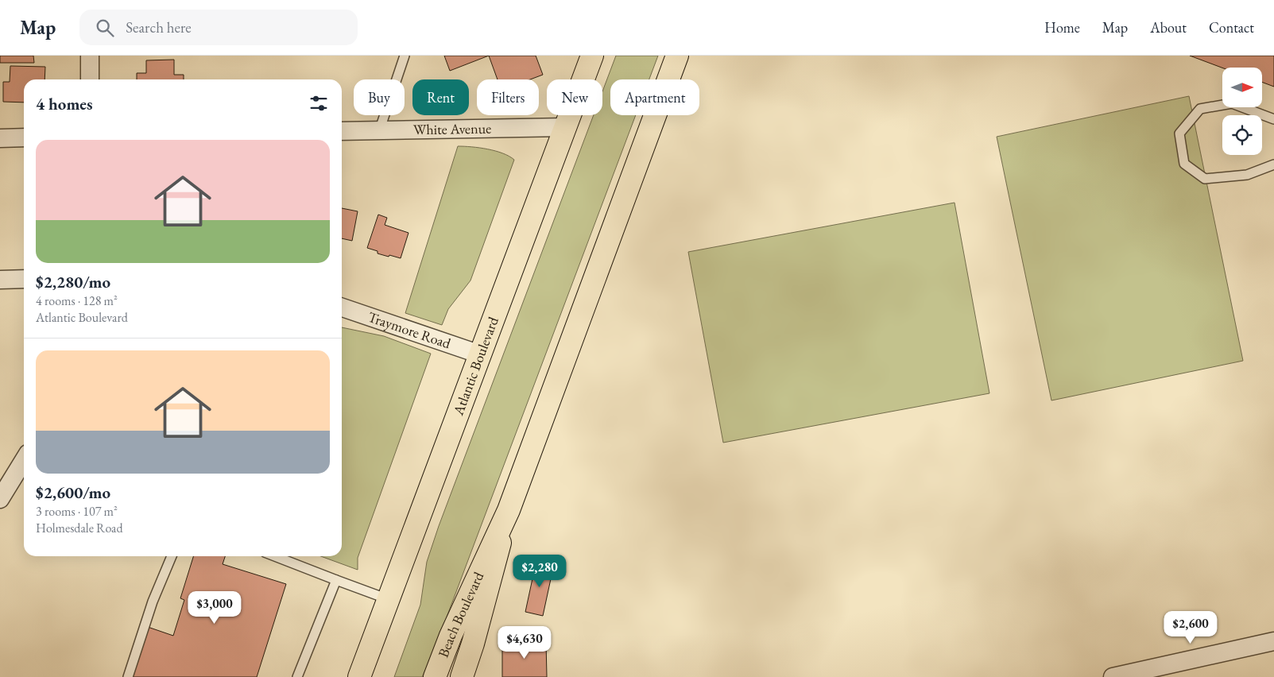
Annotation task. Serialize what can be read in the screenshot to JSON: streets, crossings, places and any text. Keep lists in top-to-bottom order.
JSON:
{
  "streets": {
    "main road": ["Atlantic Boulevard", "Beach Boulevard"],
    "street": ["White Avenue", "Traymore Road"]
  },
  "crossings": [
    ["White Avenue", "Atlantic Boulevard"],
    ["Traymore Road", "Atlantic Boulevard"]
  ],
  "north": "right",
  "page": {
    "header": "Map",
    "search": "Search here",
    "nav": [
      "Home",
      "Map",
      "About",
      "Contact"
    ],
    "chip": [
      "Buy",
      "Rent",
      "Filters",
      "New",
      "Apartment"
    ],
    "heading": "4 homes",
    "list": [
      {
        "name": "$2,280/mo",
        "note": "4 rooms · 128 m² · Atlantic Boulevard"
      },
      {
        "name": "$2,600/mo",
        "note": "3 rooms · 107 m² · Holmesdale Road"
      }
    ],
    "price": [
      "$2,280",
      "$3,000",
      "$2,600",
      "$4,630"
    ]
  }
}
